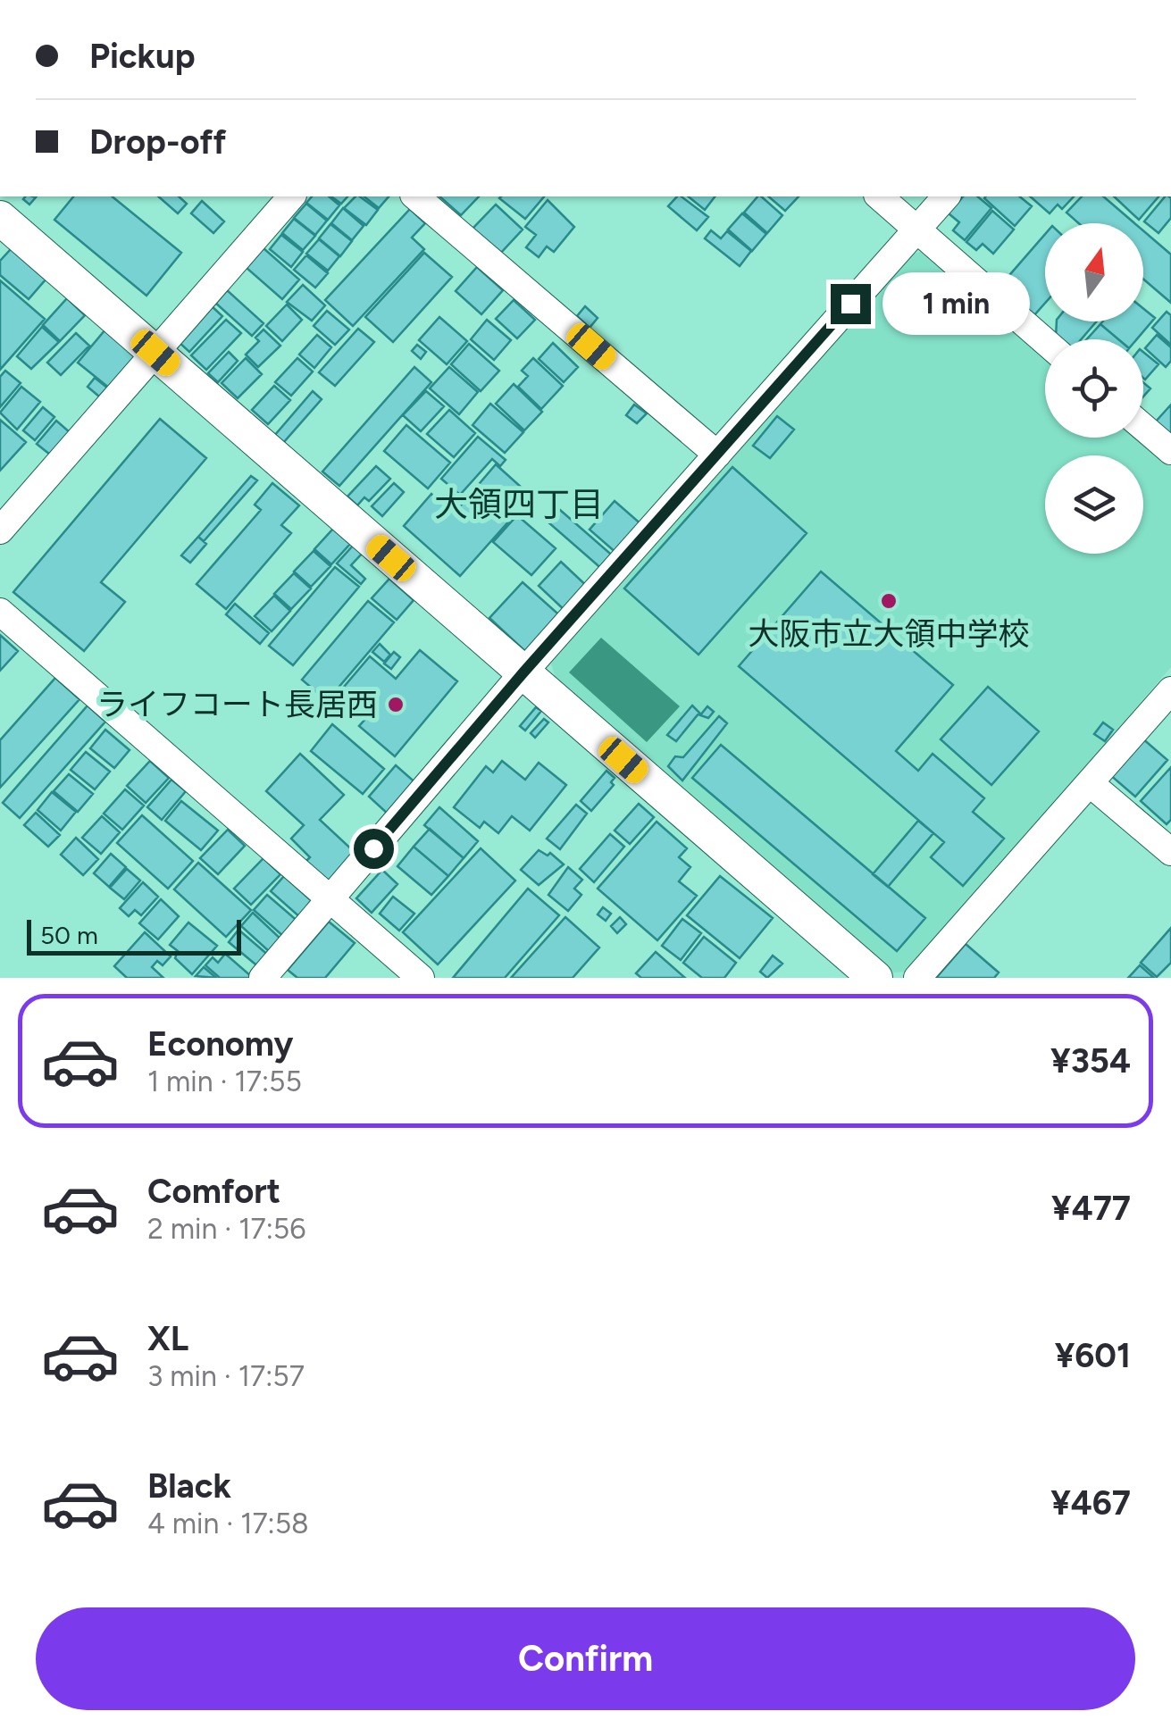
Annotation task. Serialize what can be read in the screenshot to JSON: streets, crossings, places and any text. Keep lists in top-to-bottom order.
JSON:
{
  "districts": ["大領四丁目"],
  "places": ["大阪市立大領中学校", "ライフコート長居西"],
  "scale_bar": "50 m",
  "north": "top",
  "page": {
    "banner": ["Pickup", "Drop-off"],
    "bubble": "1 min",
    "scale": "50 m",
    "list": [
      {
        "name": "Economy",
        "note": "1 min · 17:55",
        "value": "¥354"
      },
      {
        "name": "Comfort",
        "note": "2 min · 17:56",
        "value": "¥477"
      },
      {
        "name": "XL",
        "note": "3 min · 17:57",
        "value": "¥601"
      },
      {
        "name": "Black",
        "note": "4 min · 17:58",
        "value": "¥467"
      }
    ],
    "buttons": "Confirm"
  }
}
